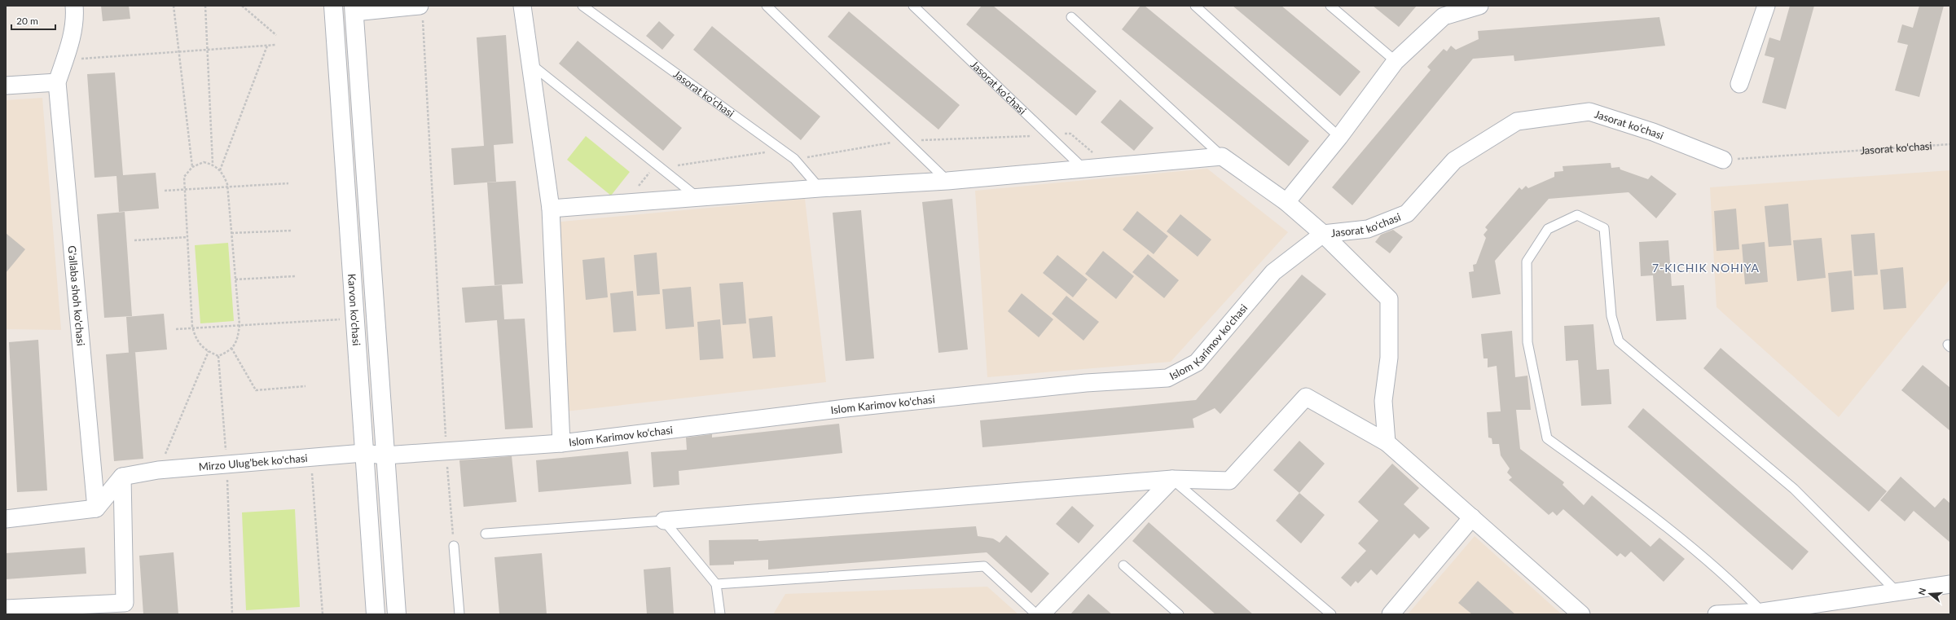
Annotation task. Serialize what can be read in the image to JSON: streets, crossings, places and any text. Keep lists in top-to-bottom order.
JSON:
{
  "streets": {
    "main road": ["Karvon ko'chasi"],
    "street": [
      "Jasorat ko‘chasi",
      "G'allaba shoh ko'chasi",
      "Islom Karimov ko‘chasi",
      "Mirzo Ulug'bek ko'chasi"
    ]
  },
  "crossings": [
    ["Jasorat ko‘chasi", "Islom Karimov ko‘chasi"],
    ["Karvon ko'chasi", "Mirzo Ulug'bek ko'chasi"],
    ["Islom Karimov ko‘chasi", "Mirzo Ulug'bek ko'chasi"]
  ],
  "districts": ["7-KICHIK NOHIYA"],
  "scale_bar": "20 m",
  "north": "left"
}
